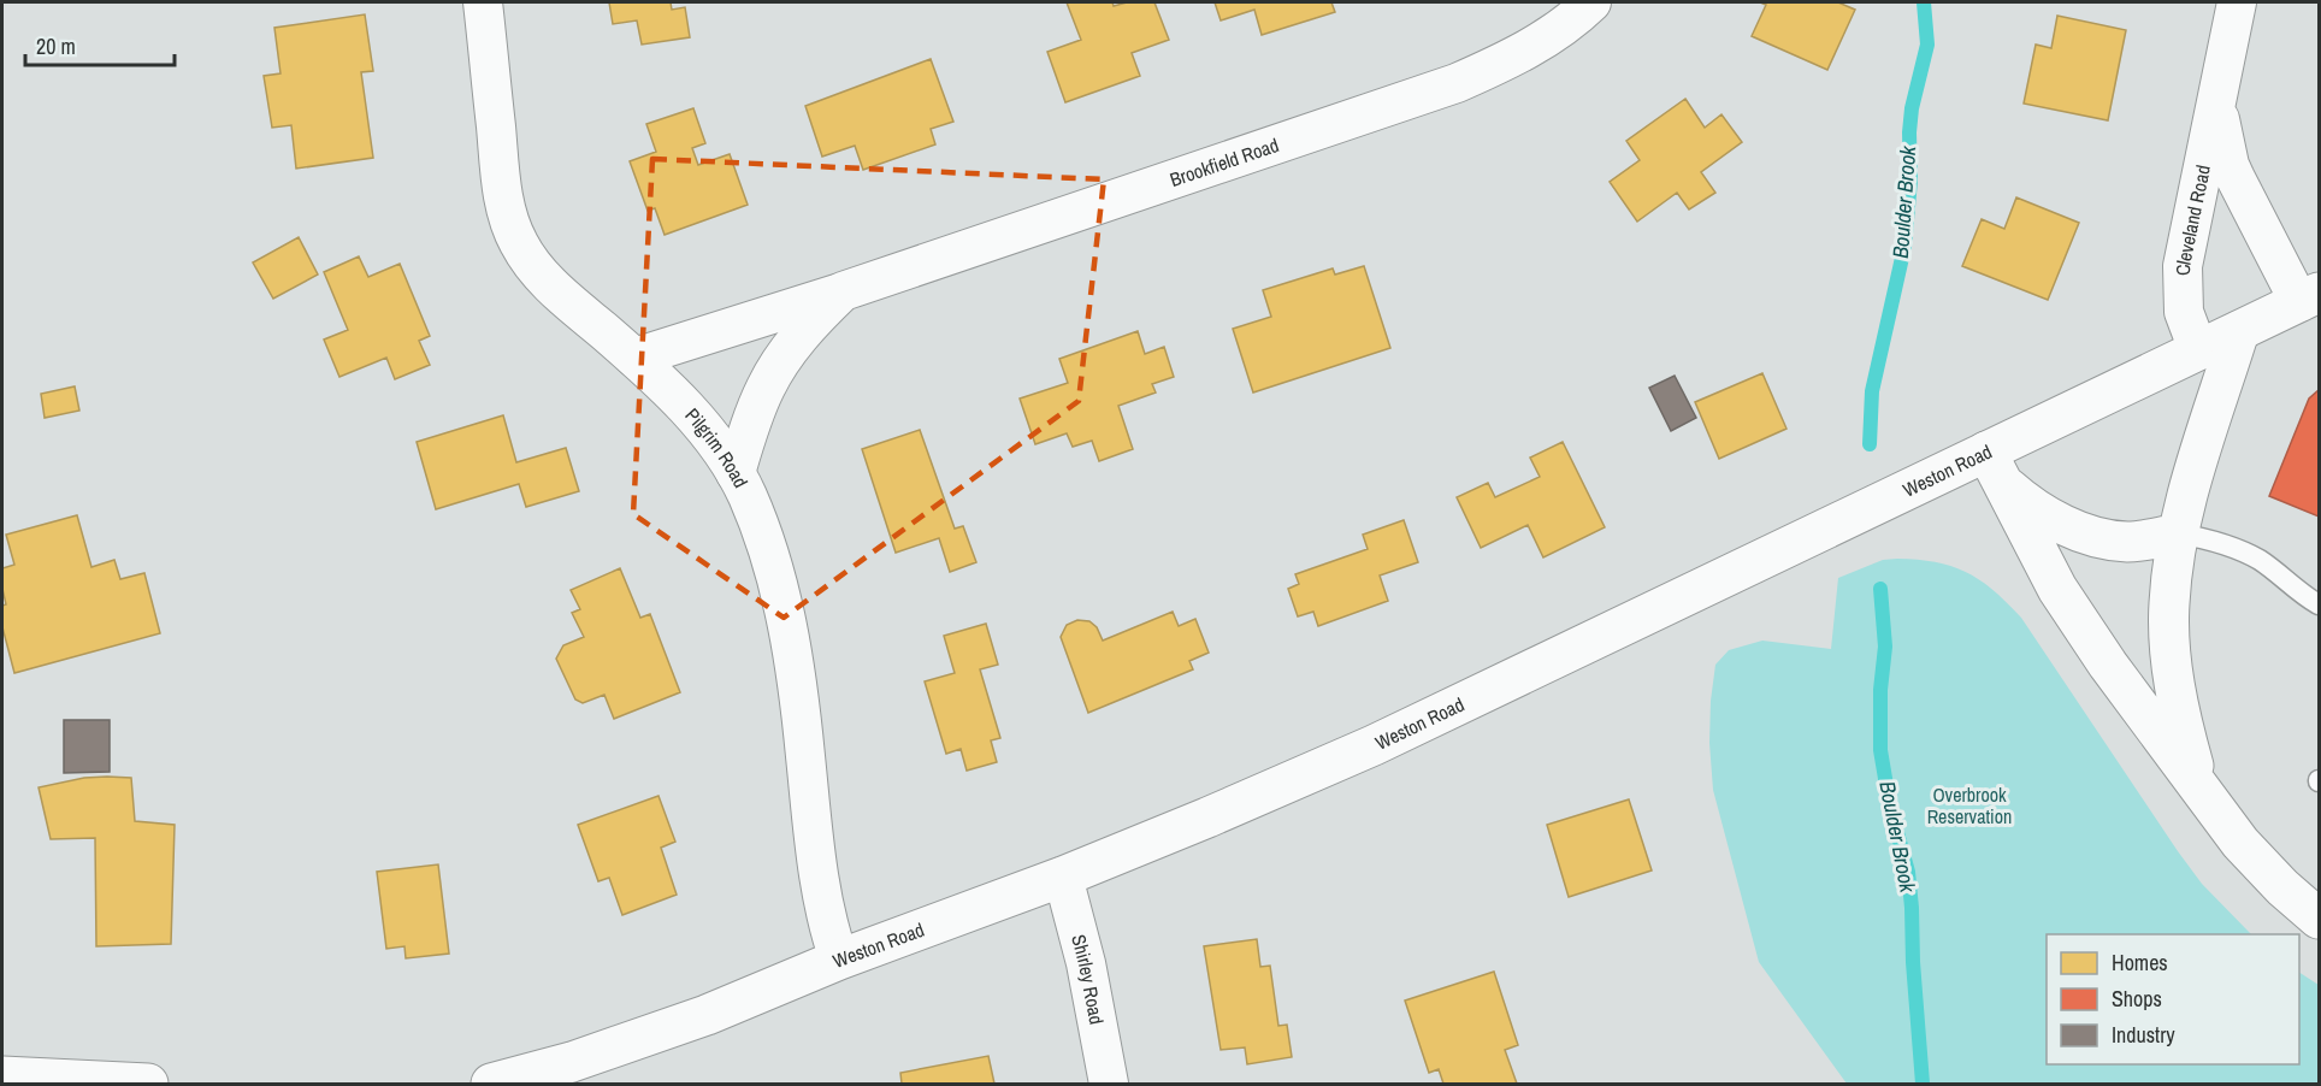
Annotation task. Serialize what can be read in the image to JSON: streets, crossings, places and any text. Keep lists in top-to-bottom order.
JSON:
{
  "streets": {
    "main road": ["Weston Road"],
    "street": [
      "Brookfield Road",
      "Cleveland Road",
      "Pilgrim Road",
      "Shirley Road"
    ]
  },
  "crossings": [
    ["Brookfield Road", "Pilgrim Road"],
    ["Cleveland Road", "Weston Road"],
    ["Pilgrim Road", "Weston Road"],
    ["Weston Road", "Shirley Road"]
  ],
  "water": ["Boulder Brook"],
  "parks": ["Overbrook Reservation"],
  "legend": ["Homes", "Shops", "Industry"],
  "scale_bar": "20 m"
}
